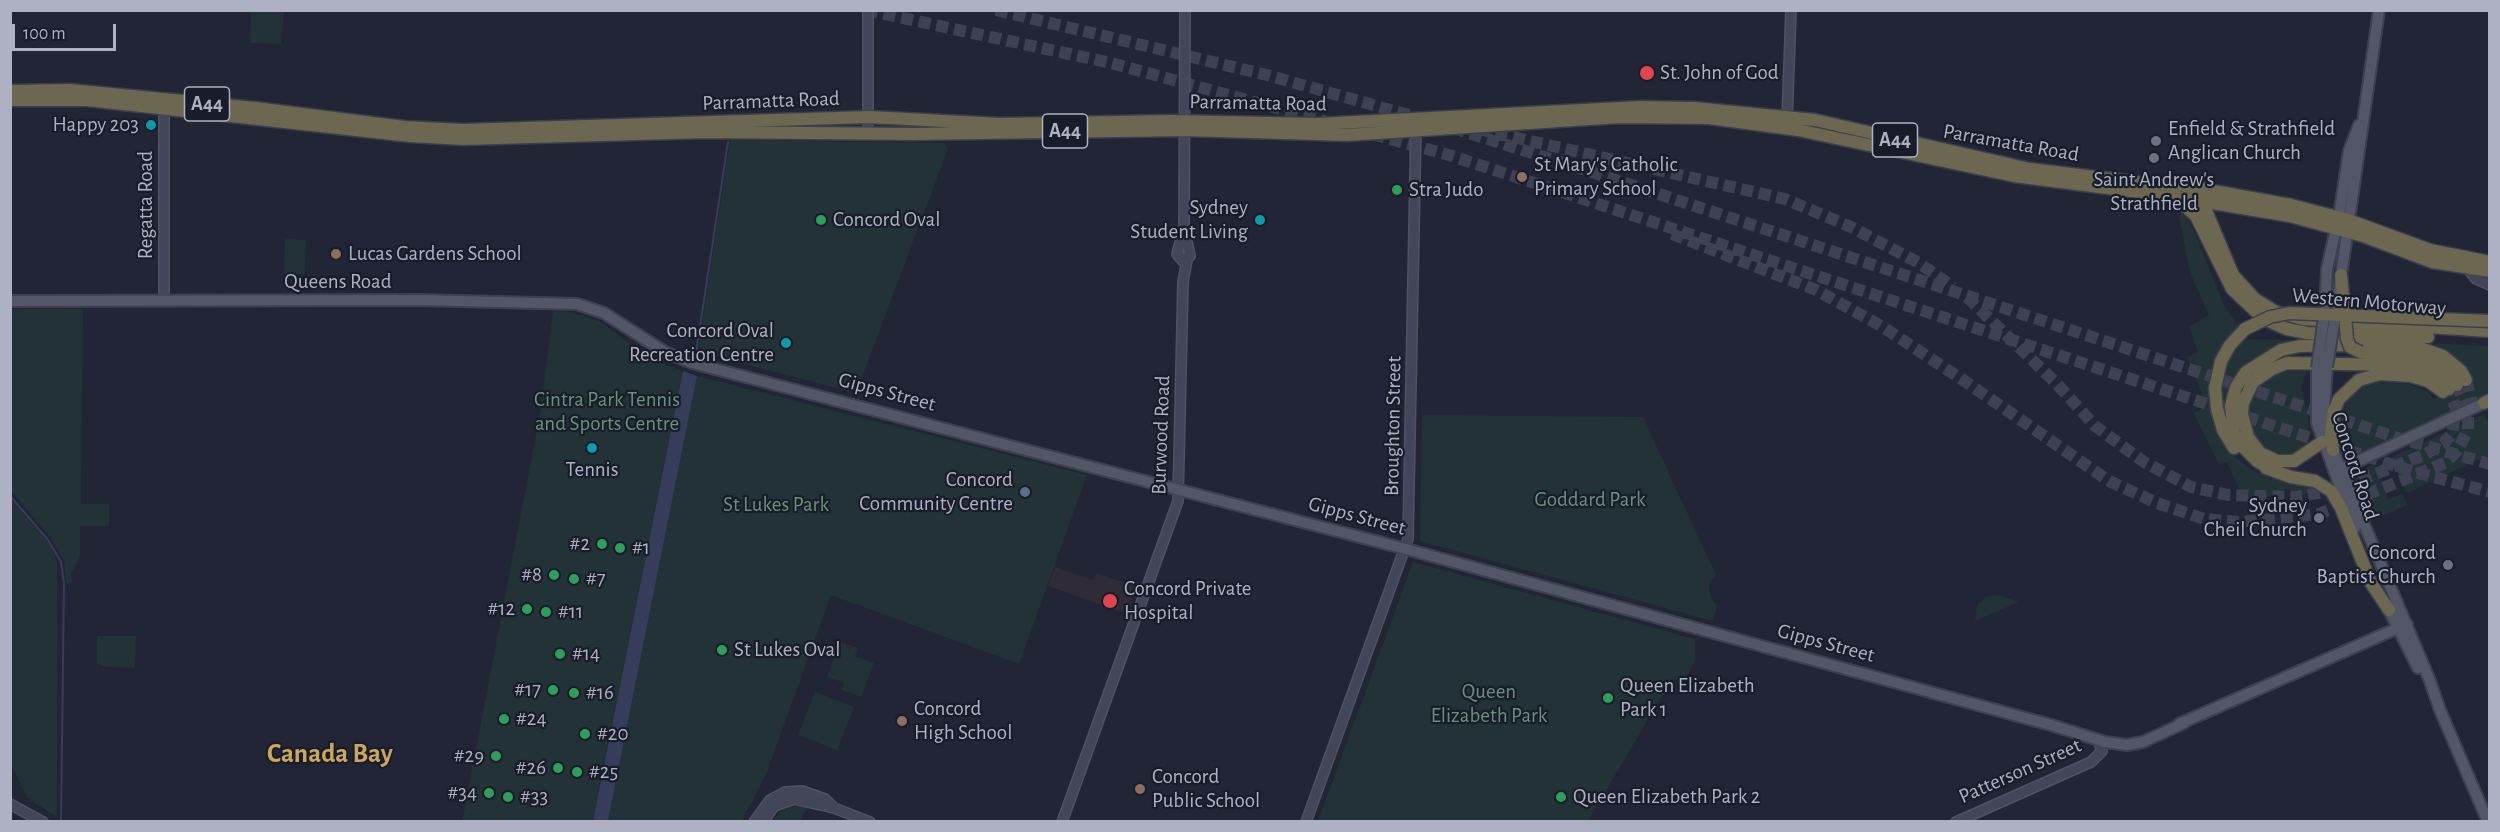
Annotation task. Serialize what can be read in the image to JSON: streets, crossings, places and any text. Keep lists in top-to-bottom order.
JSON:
{
  "streets": {
    "highway": ["Parramatta Road", "A44", "Western Motorway"],
    "main road": [
      "Queens Road",
      "Gipps Street",
      "Concord Road",
      "Patterson Street"
    ],
    "street": ["Regatta Road", "Broughton Street", "Burwood Road"]
  },
  "crossings": [
    ["Parramatta Road", "Regatta Road"],
    ["Parramatta Road", "Western Motorway"],
    ["Parramatta Road", "Broughton Street"],
    ["Parramatta Road", "Burwood Road"],
    ["Parramatta Road", "Concord Road"],
    ["Regatta Road", "Queens Road"],
    ["Queens Road", "Gipps Street"],
    ["Gipps Street", "Broughton Street"],
    ["Gipps Street", "Burwood Road"],
    ["Gipps Street", "Patterson Street"],
    ["Concord Road", "Patterson Street"]
  ],
  "districts": ["Canada Bay"],
  "parks": [
    "Cintra Park Tennis and Sports Centre",
    "Goddard Park",
    "St Lukes Park",
    "Queen Elizabeth Park"
  ],
  "places": [
    "St. John of God",
    "Happy 203",
    "Enfield & Strathfield Anglican Church",
    "Saint Andrew's Strathfield",
    "St Mary's Catholic Primary School",
    "Stra Judo",
    "Concord Oval",
    "Sydney Student Living",
    "Lucas Gardens School",
    "Concord Oval Recreation Centre",
    "Tennis",
    "Concord Community Centre",
    "Sydney Cheil Church",
    "#2",
    "#1",
    "Concord Baptist Church",
    "#8",
    "#7",
    "Concord Private Hospital",
    "#12",
    "#11",
    "St Lukes Oval",
    "#14",
    "#17",
    "#16",
    "Queen Elizabeth Park 1",
    "#24",
    "Concord High School",
    "#20",
    "#29",
    "#26",
    "#25",
    "Concord Public School",
    "#34",
    "#33",
    "Queen Elizabeth Park 2"
  ],
  "scale_bar": "100 m"
}
